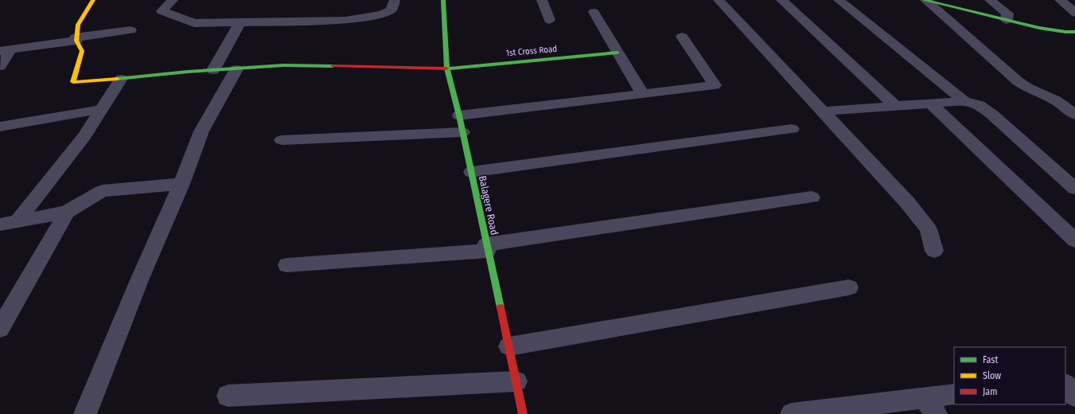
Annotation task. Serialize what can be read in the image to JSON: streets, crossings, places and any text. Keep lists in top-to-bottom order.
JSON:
{
  "streets": {
    "street": ["1st Cross Road", "Balagere Road"]
  },
  "crossings": [
    ["1st Cross Road", "Balagere Road"]
  ],
  "legend": ["Fast", "Slow", "Jam"]
}
